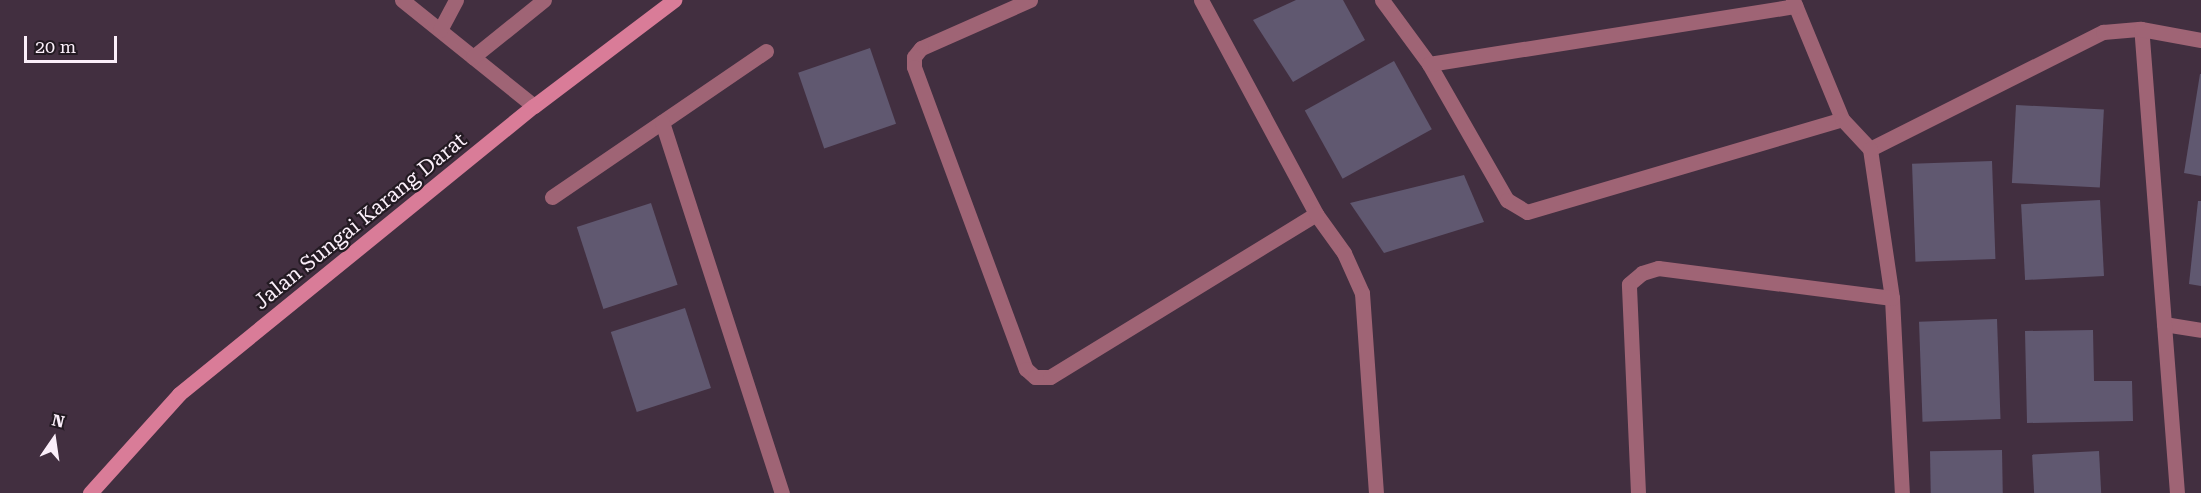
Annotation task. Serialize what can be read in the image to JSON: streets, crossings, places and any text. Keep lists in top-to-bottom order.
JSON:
{
  "streets": {
    "street": ["Jalan Sungai Karang Darat"]
  },
  "scale_bar": "20 m",
  "north": "top"
}
